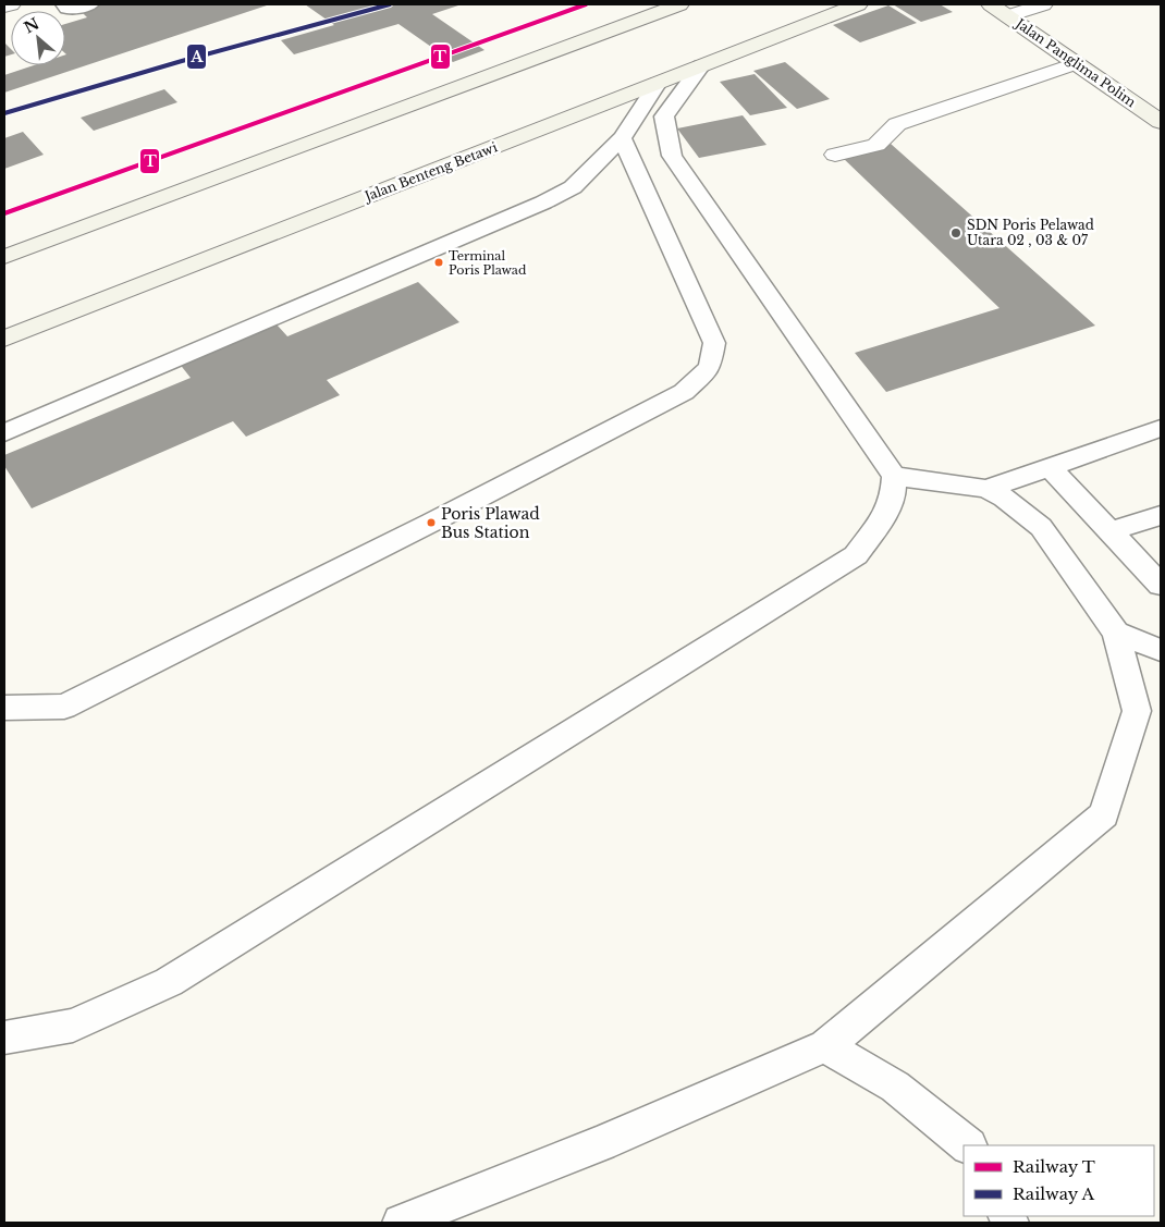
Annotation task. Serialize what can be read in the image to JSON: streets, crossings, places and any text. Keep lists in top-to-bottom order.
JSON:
{
  "streets": {
    "main road": ["Jalan Panglima Polim", "Jalan Benteng Betawi"]
  },
  "places": ["SDN Poris Pelawad Utara 02 , 03 & 07", "Terminal Poris Plawad", "Poris Plawad Bus Station"],
  "lines": ["rail line T", "rail line A"],
  "legend": ["Railway T", "Railway A"],
  "north": "top left"
}
